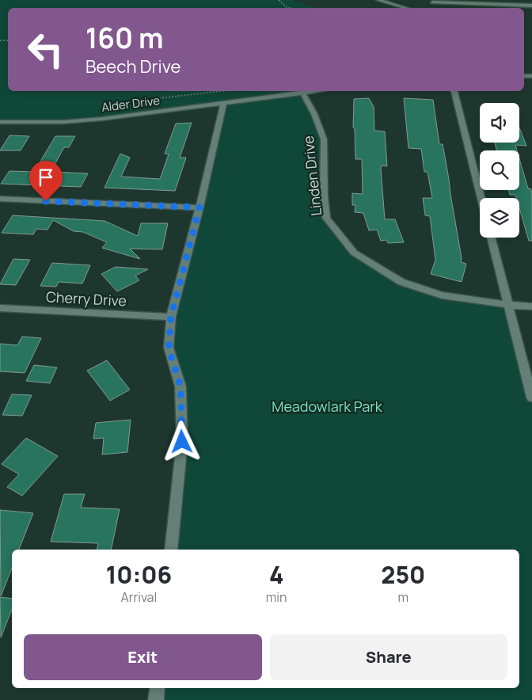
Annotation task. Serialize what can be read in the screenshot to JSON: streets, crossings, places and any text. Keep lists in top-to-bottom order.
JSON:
{
  "streets": {
    "street": ["Alder Drive", "Linden Drive", "Cherry Drive"]
  },
  "crossings": [
    ["Alder Drive", "Linden Drive"]
  ],
  "parks": ["Meadowlark Park"],
  "page": {
    "turn": ["160 m", "Beech Drive"],
    "eta": [
      "10:06",
      "Arrival",
      "4",
      "min",
      "250",
      "m"
    ],
    "buttons": ["Exit", "Share"]
  }
}
